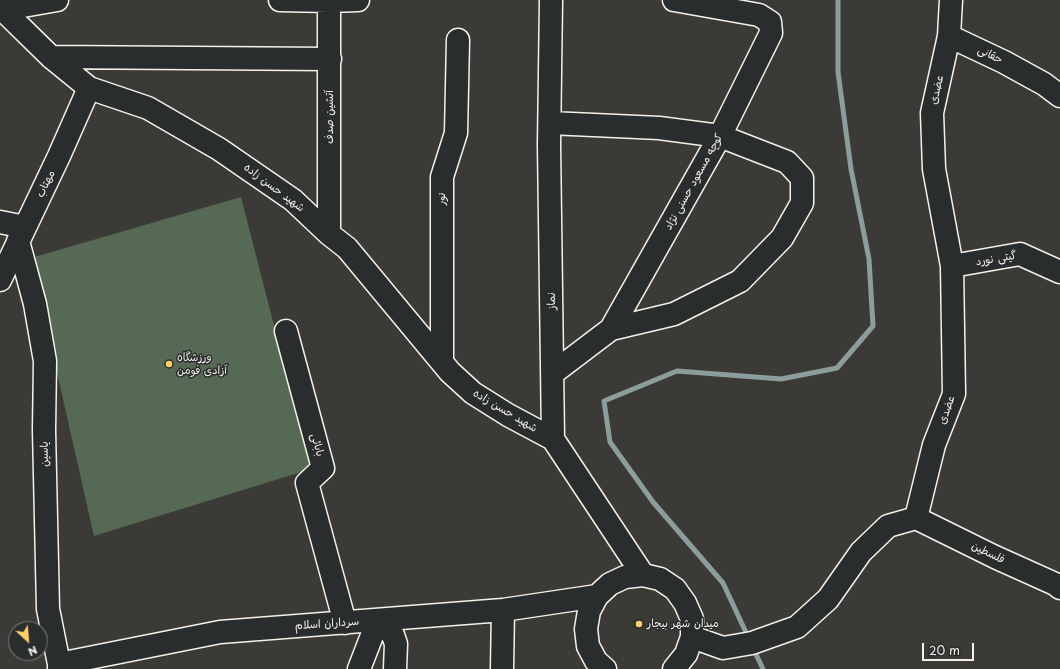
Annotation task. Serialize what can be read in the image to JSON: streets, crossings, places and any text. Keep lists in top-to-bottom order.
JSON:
{
  "streets": {
    "street": [
      "حقانی",
      "عضدی",
      "آتشین صدف",
      "کوچه مسعود حسنی نژاد",
      "مهتاب",
      "شهید حسن زاده",
      "نور",
      "گیتی نورد",
      "نماز",
      "بابائی",
      "یاسین",
      "فلسطین",
      "سرداران اسلام"
    ]
  },
  "crossings": [
    ["حقانی", "عضدی"],
    ["عضدی", "گیتی نورد"],
    ["عضدی", "فلسطین"],
    ["آتشین صدف", "شهید حسن زاده"],
    ["مهتاب", "شهید حسن زاده"],
    ["مهتاب", "یاسین"],
    ["شهید حسن زاده", "نور"],
    ["شهید حسن زاده", "نماز"],
    ["بابائی", "سرداران اسلام"],
    ["یاسین", "سرداران اسلام"]
  ],
  "places": ["ورزشگاه آزادی فومن", "میدان شهر بیجار"],
  "scale_bar": "20 m",
  "north": "bottom right"
}
